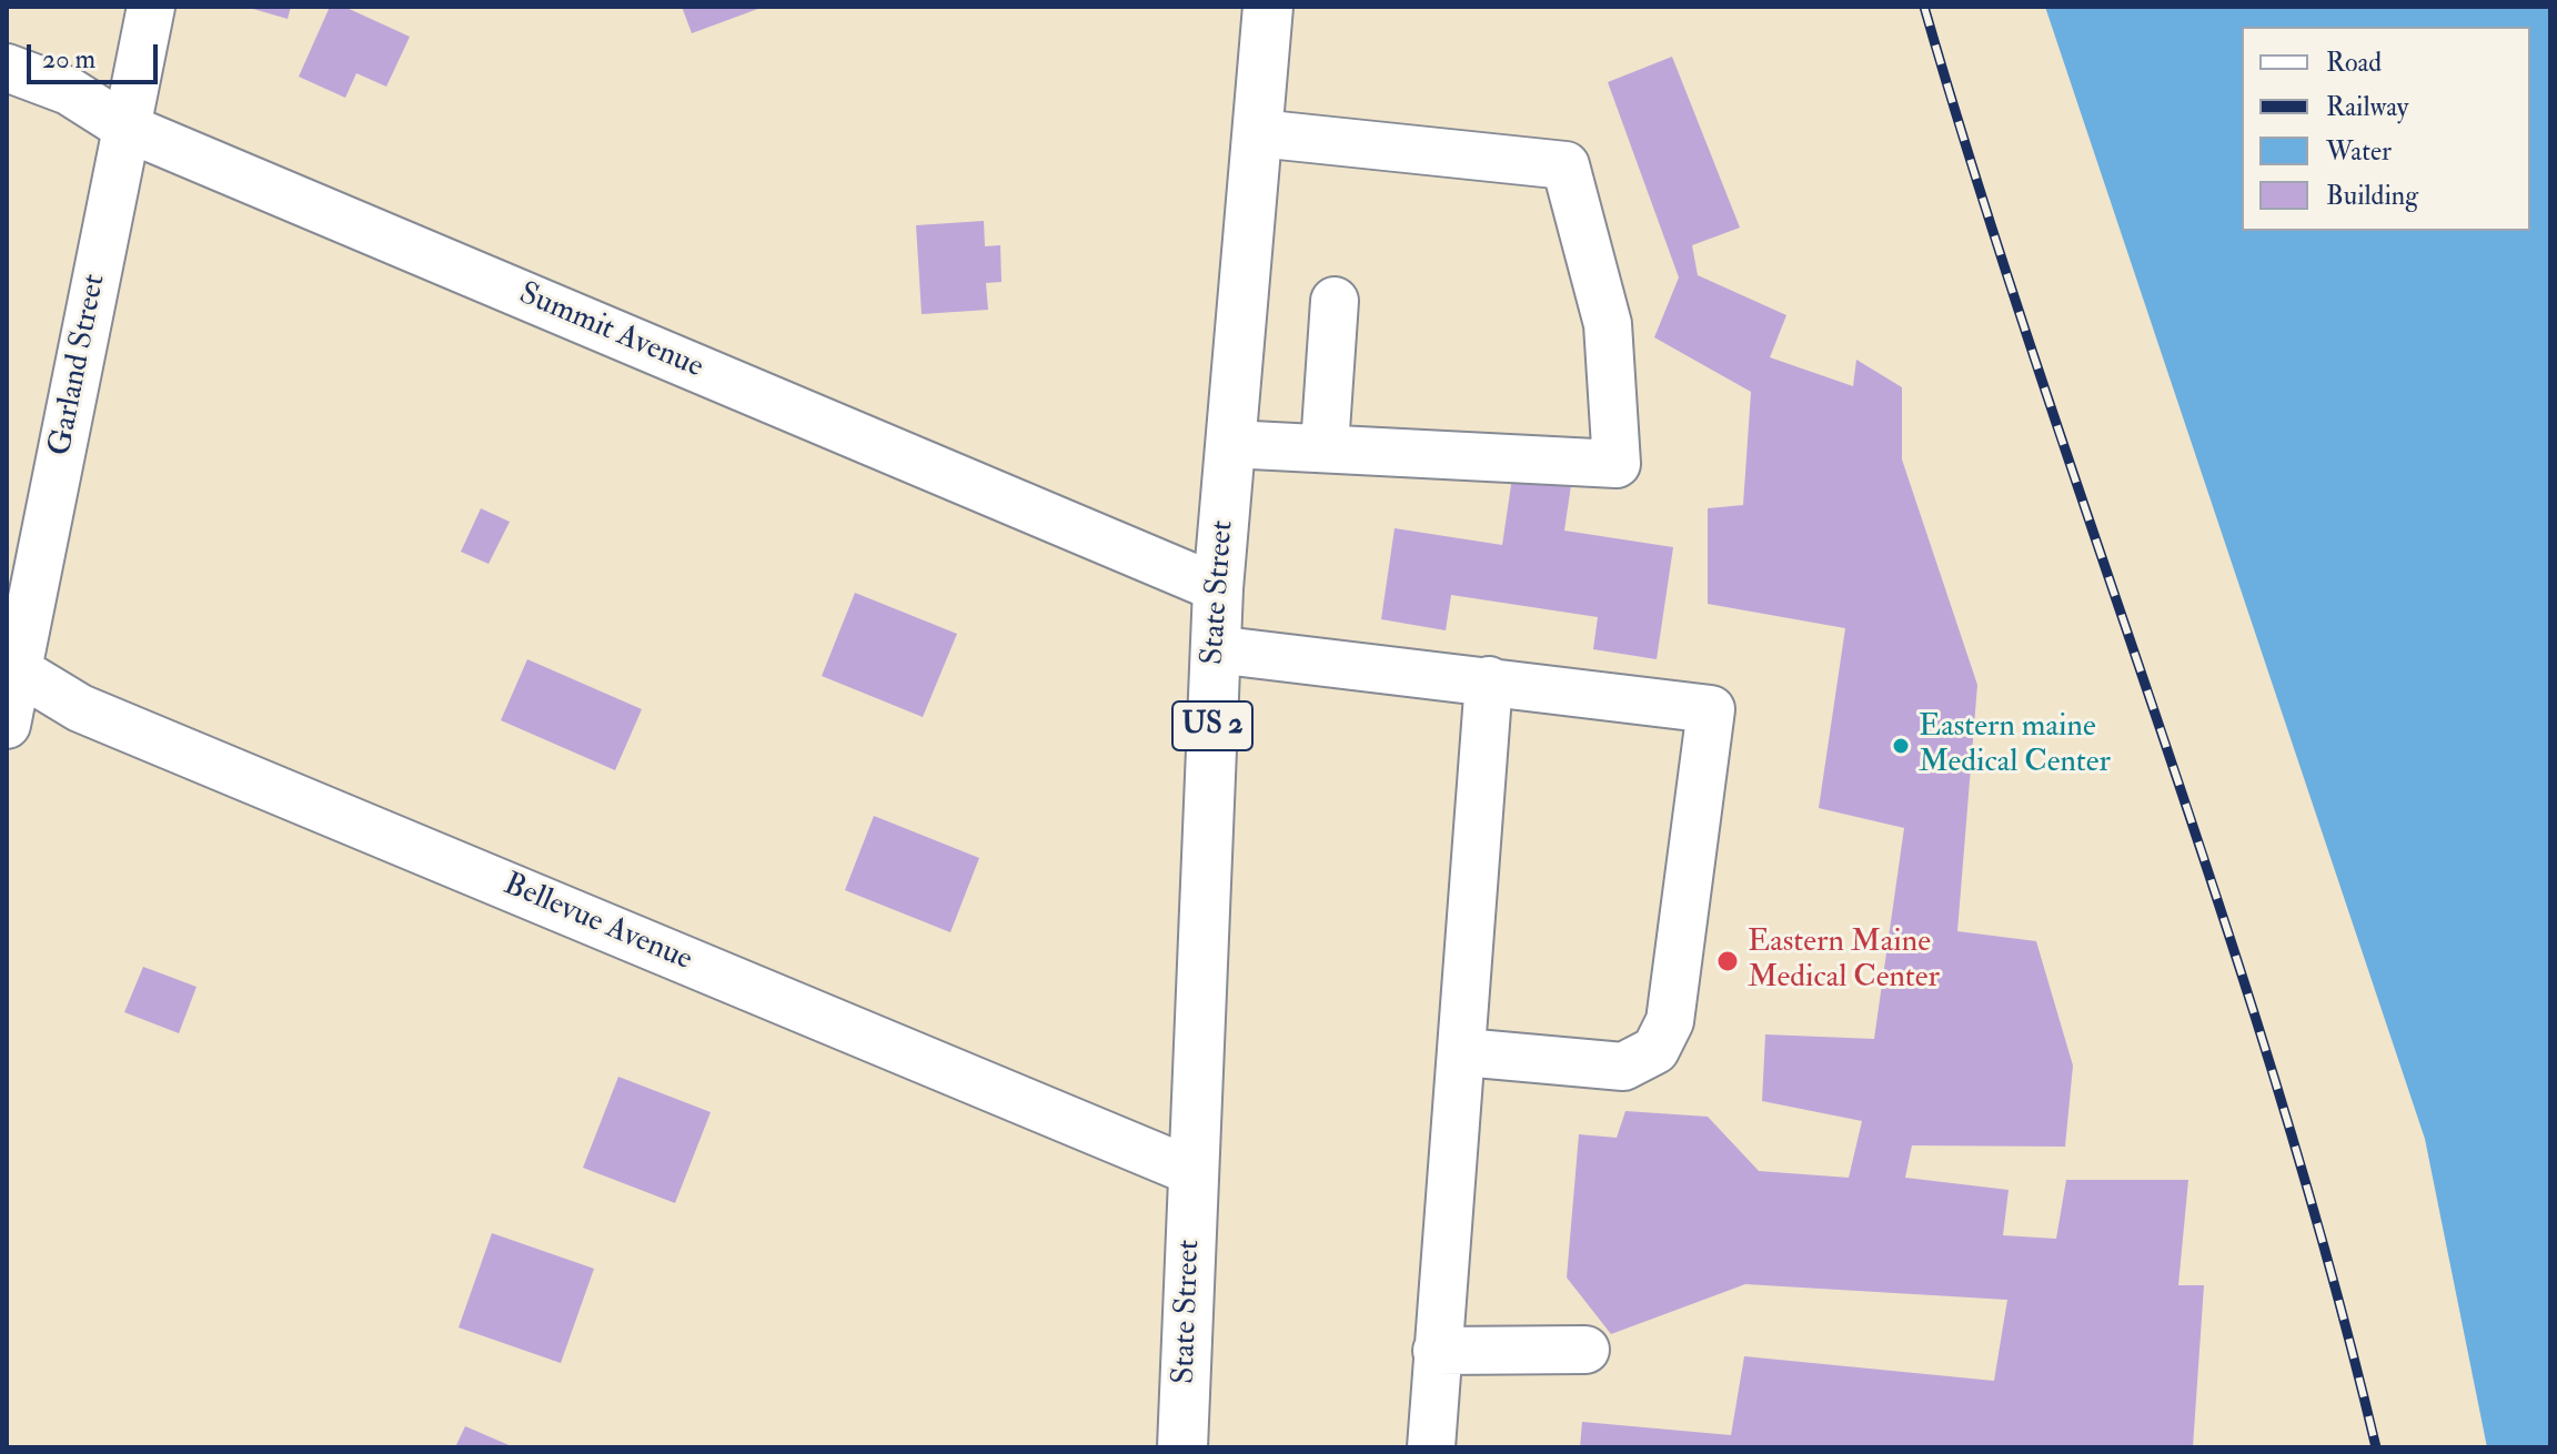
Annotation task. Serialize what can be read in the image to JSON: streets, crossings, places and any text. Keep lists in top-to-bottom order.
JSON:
{
  "streets": {
    "main road": ["State Street", "US 2"],
    "street": ["Summit Avenue", "Garland Street", "Bellevue Avenue"]
  },
  "crossings": [
    ["Summit Avenue", "Garland Street"],
    ["Summit Avenue", "State Street"],
    ["Garland Street", "Bellevue Avenue"],
    ["State Street", "Bellevue Avenue"]
  ],
  "places": ["Eastern maine Medical Center", "Eastern Maine Medical Center"],
  "legend": [
    "Road",
    "Railway",
    "Water",
    "Building"
  ],
  "scale_bar": "20 m"
}
